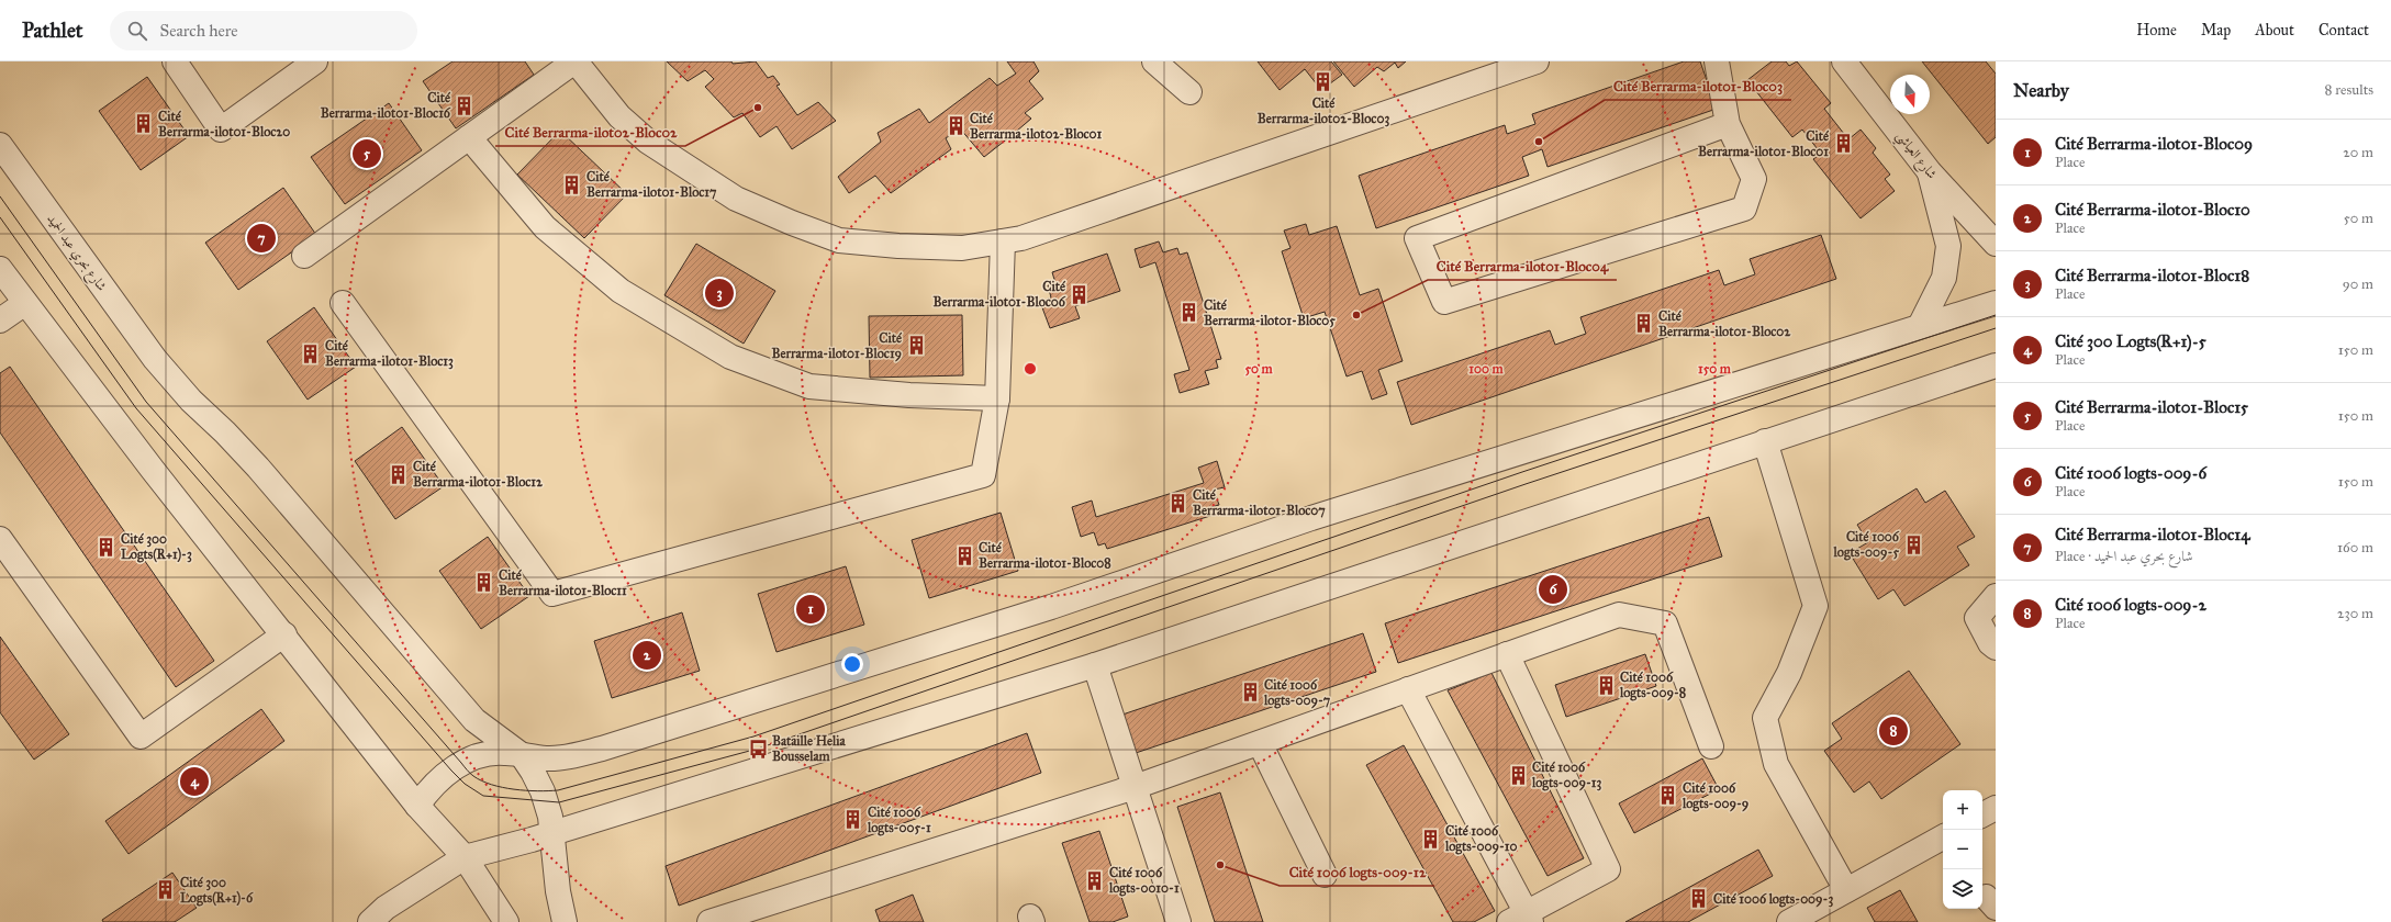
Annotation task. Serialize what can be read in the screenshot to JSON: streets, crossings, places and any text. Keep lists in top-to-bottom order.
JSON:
{
  "streets": {
    "street": ["شارع العياشي", "شارع بحري عبد الحميد"]
  },
  "places": {
    "building": [
      "Cité Berrarma-ilot02-Bloc03",
      "Cité Berrarma-ilot01-Bloc16",
      "Cité Berrarma-ilot01-Bloc20",
      "Cité Berrarma-ilot02-Bloc01",
      "Cité Berrarma-ilot01-Bloc01",
      "Cité Berrarma-ilot01-Bloc17",
      "Cité Berrarma-ilot01-Bloc06",
      "Cité Berrarma-ilot01-Bloc05",
      "Cité Berrarma-ilot01-Bloc02",
      "Cité Berrarma-ilot01-Bloc19",
      "Cité Berrarma-ilot01-Bloc13",
      "Cité Berrarma-ilot01-Bloc12",
      "Cité Berrarma-ilot01-Bloc07",
      "Cité 1006 logts-009-5",
      "Cité 300 Logts(R+1)-3",
      "Cité Berrarma-ilot01-Bloc08",
      "Cité Berrarma-ilot01-Bloc11",
      "Cité 1006 logts-009-8",
      "Cité 1006 logts-009-7",
      "Cité 1006 logts-009-13",
      "Cité 1006 logts-009-9",
      "Cité 1006 logts-005-1",
      "Cité 1006 logts-009-10",
      "Cité 1006 logts-0010-1",
      "Cité 300 Logts(R+1)-6",
      "Cité 1006 logts-009-3"
    ],
    "other": [
      "Cité Berrarma-ilot02-Bloc02",
      "Cité Berrarma-ilot01-Bloc03",
      "Cité Berrarma-ilot01-Bloc04",
      "Cité 1006 logts-009-12"
    ],
    "bus stop": ["Bataille Helia Bousselam"]
  },
  "north": "bottom",
  "page": {
    "header": "Pathlet",
    "search": "Search here",
    "nav": [
      "Home",
      "Map",
      "About",
      "Contact"
    ],
    "heading": ["Nearby", "8 results"],
    "list": [
      {
        "mark": "1",
        "name": "Cité Berrarma-ilot01-Bloc09",
        "note": "Place",
        "value": "20 m"
      },
      {
        "mark": "2",
        "name": "Cité Berrarma-ilot01-Bloc10",
        "note": "Place",
        "value": "50 m"
      },
      {
        "mark": "3",
        "name": "Cité Berrarma-ilot01-Bloc18",
        "note": "Place",
        "value": "90 m"
      },
      {
        "mark": "4",
        "name": "Cité 300 Logts(R+1)-5",
        "note": "Place",
        "value": "150 m"
      },
      {
        "mark": "5",
        "name": "Cité Berrarma-ilot01-Bloc15",
        "note": "Place",
        "value": "150 m"
      },
      {
        "mark": "6",
        "name": "Cité 1006 logts-009-6",
        "note": "Place",
        "value": "150 m"
      },
      {
        "mark": "7",
        "name": "Cité Berrarma-ilot01-Bloc14",
        "note": "Place · شارع بحري عبد الحميد",
        "value": "160 m"
      },
      {
        "mark": "8",
        "name": "Cité 1006 logts-009-2",
        "note": "Place",
        "value": "230 m"
      }
    ],
    "pins": [
      "5",
      "7",
      "3",
      "6",
      "1",
      "2",
      "8",
      "4"
    ],
    "map_buttons": ["+", "−"]
  },
  "rings": ["50 m", "100 m", "150 m"]
}
